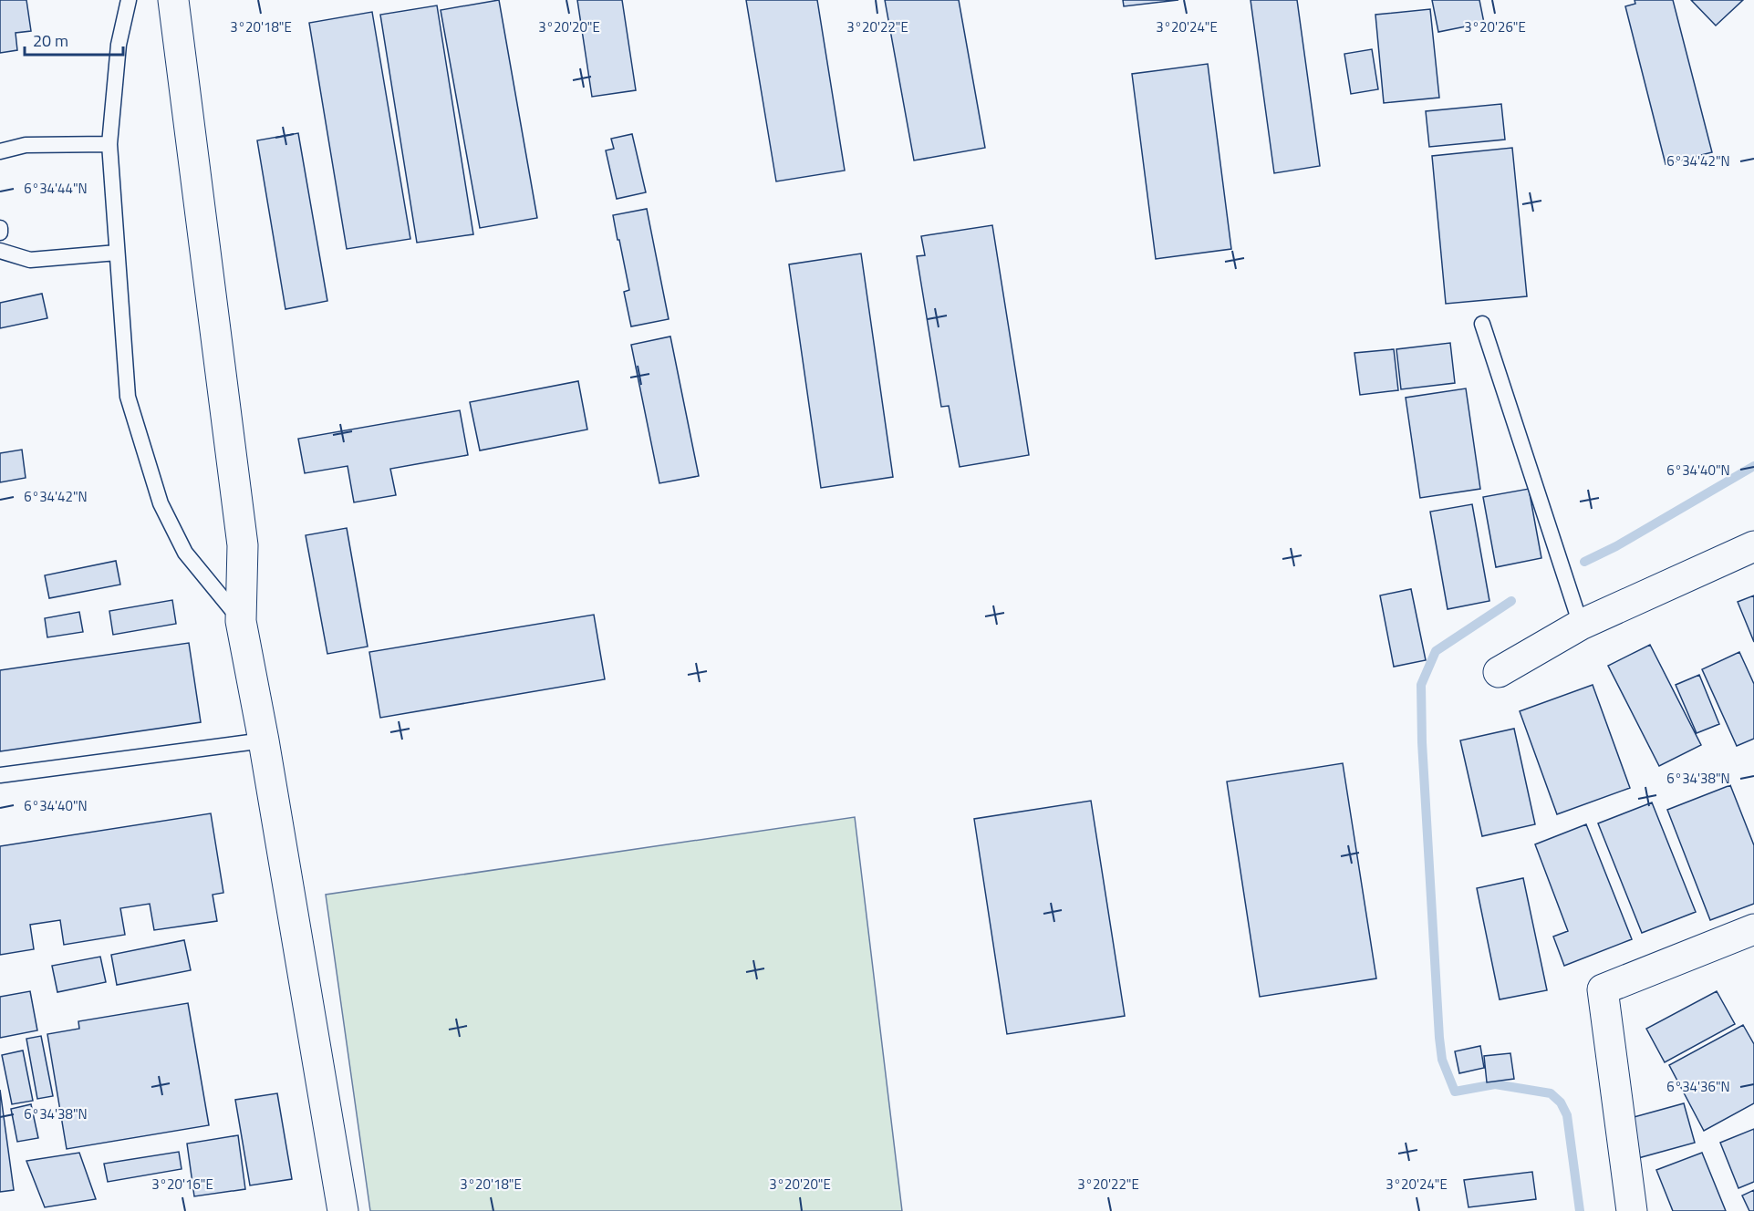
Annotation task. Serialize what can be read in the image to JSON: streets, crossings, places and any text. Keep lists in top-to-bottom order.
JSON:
{
  "scale_bar": "20 m",
  "coordinates": [
    "3°20'18\"E",
    "3°20'20\"E",
    "3°20'22\"E",
    "3°20'24\"E",
    "3°20'26\"E",
    "6°34'42\"N",
    "6°34'44\"N",
    "6°34'40\"N",
    "6°34'38\"N",
    "6°34'36\"N",
    "3°20'16\"E"
  ]
}
